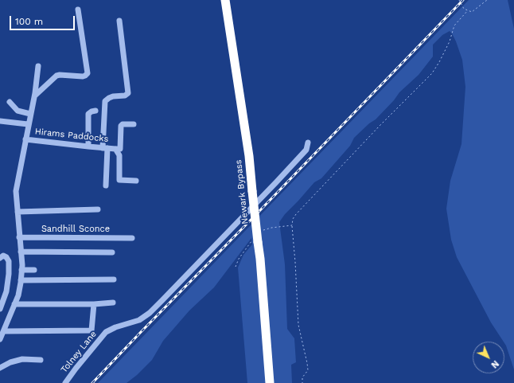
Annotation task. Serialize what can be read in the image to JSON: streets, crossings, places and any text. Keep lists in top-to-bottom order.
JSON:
{
  "streets": {
    "highway": ["Newark Bypass"],
    "street": ["Hirams Paddocks", "Sandhill Sconce", "Tolney Lane"]
  },
  "scale_bar": "100 m",
  "north": "bottom right"
}
